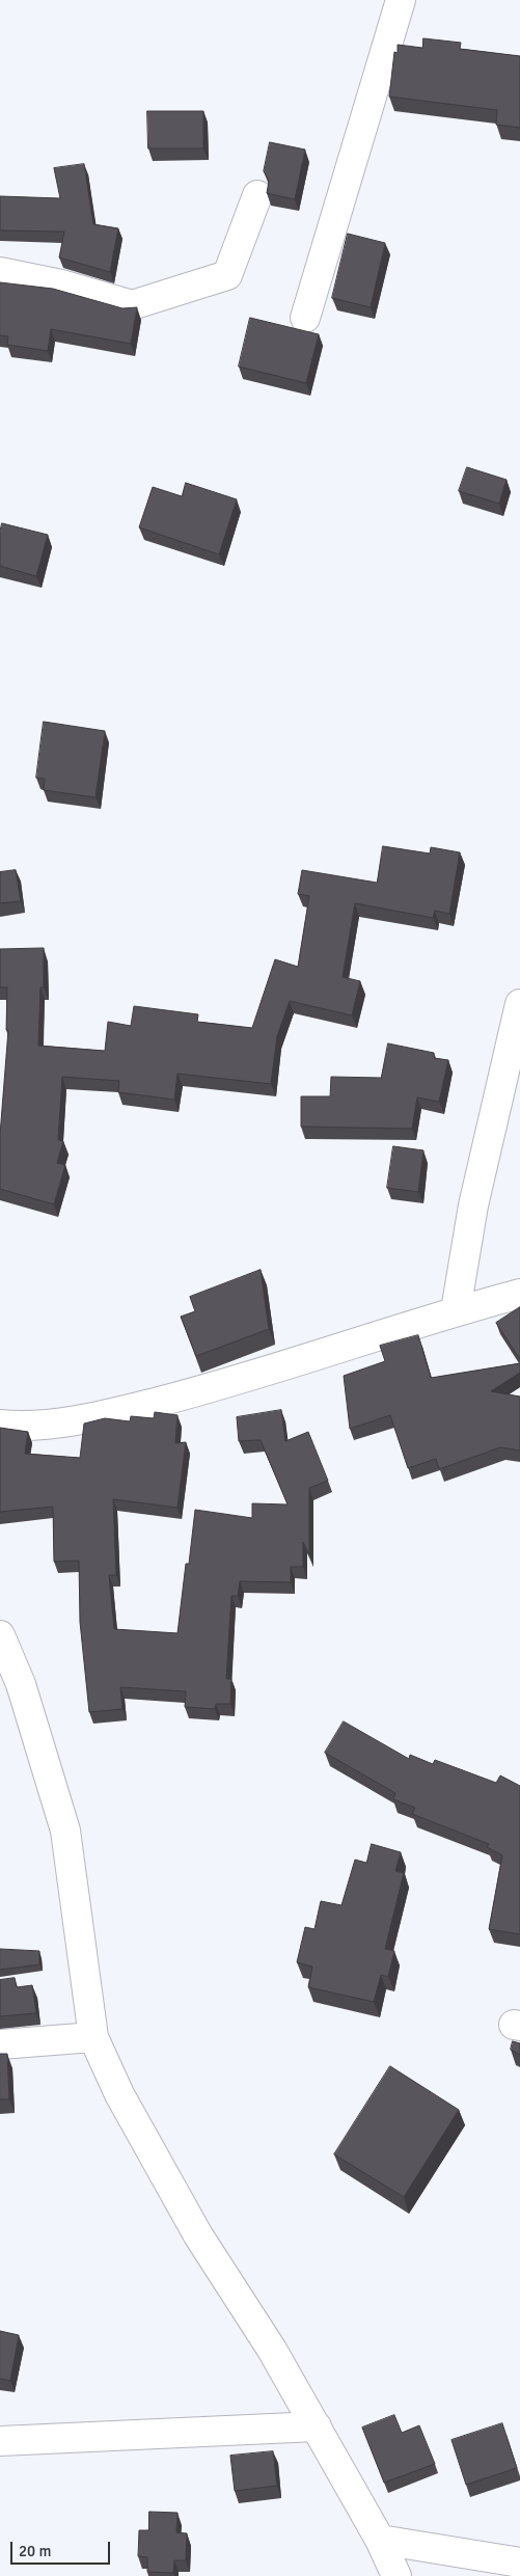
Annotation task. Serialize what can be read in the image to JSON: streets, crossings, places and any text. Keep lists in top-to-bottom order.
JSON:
{
  "scale_bar": "20 m"
}
